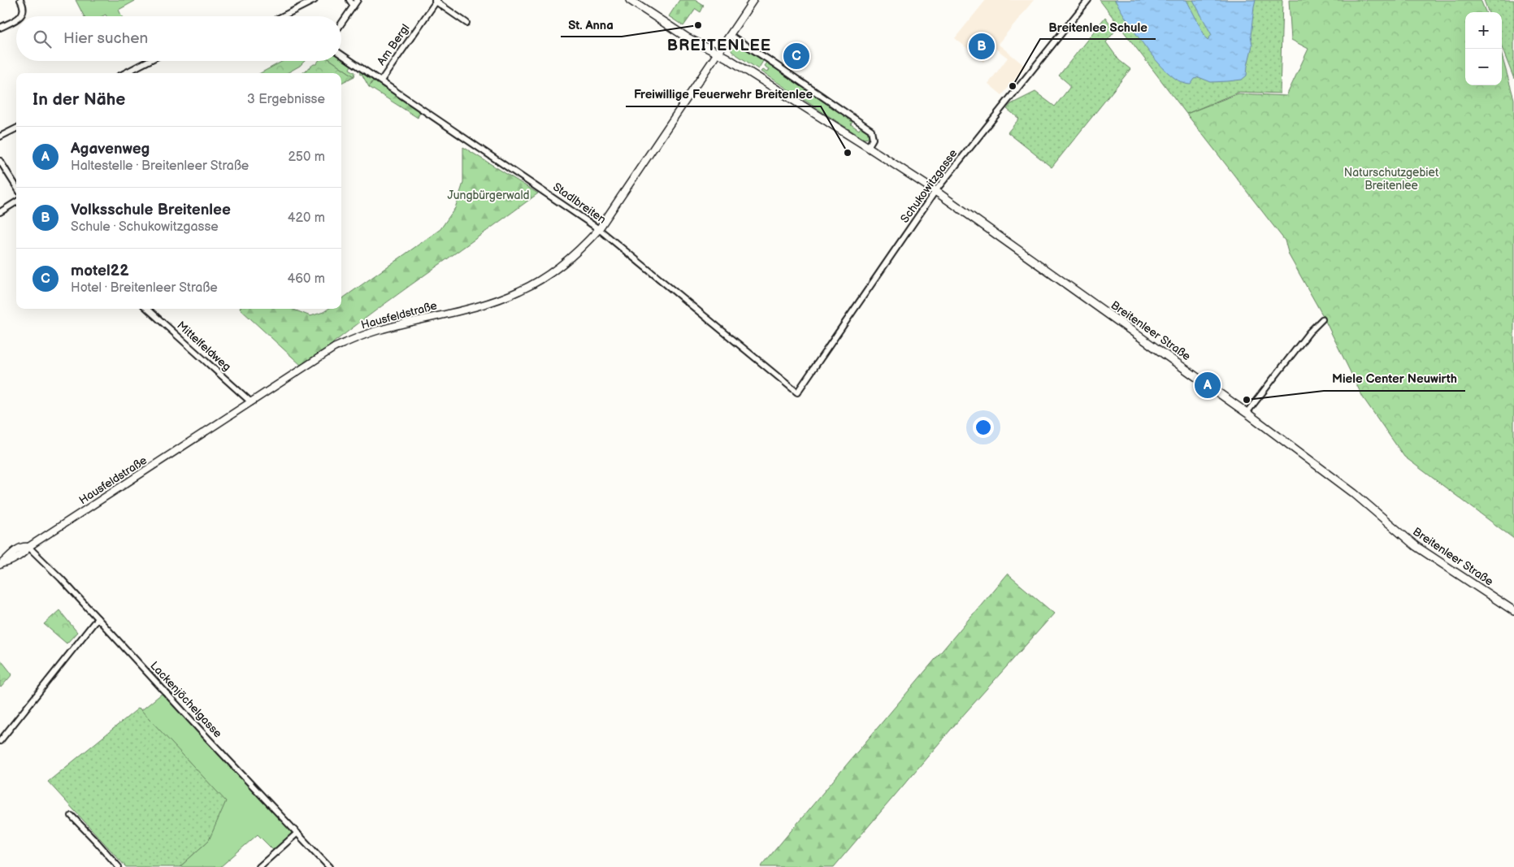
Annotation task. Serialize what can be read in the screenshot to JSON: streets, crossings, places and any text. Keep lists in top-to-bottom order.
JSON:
{
  "streets": {
    "main road": ["Breitenleer Straße"],
    "street": [
      "Am Bergl",
      "Schukowitzgasse",
      "Stadlbreiten",
      "Hausfeldstraße",
      "Mittelfeldweg",
      "Lackenjöchelgasse"
    ]
  },
  "crossings": [
    ["Am Bergl", "Stadlbreiten"],
    ["Schukowitzgasse", "Stadlbreiten"],
    ["Schukowitzgasse", "Breitenleer Straße"],
    ["Stadlbreiten", "Hausfeldstraße"],
    ["Hausfeldstraße", "Breitenleer Straße"],
    ["Hausfeldstraße", "Mittelfeldweg"],
    ["Hausfeldstraße", "Lackenjöchelgasse"]
  ],
  "districts": ["BREITENLEE"],
  "parks": ["Naturschutzgebiet Breitenlee", "Jungbürgerwald"],
  "places": [
    "St. Anna",
    "Breitenlee Schule",
    "Freiwillige Feuerwehr Breitenlee",
    "Miele Center Neuwirth"
  ],
  "page": {
    "map_buttons": ["+", "−"],
    "search": "Hier suchen",
    "pins": ["B", "C", "A"],
    "heading": ["In der Nähe", "3 Ergebnisse"],
    "list": [
      {
        "mark": "A",
        "name": "Agavenweg",
        "note": "Haltestelle · Breitenleer Straße",
        "value": "250 m"
      },
      {
        "mark": "B",
        "name": "Volksschule Breitenlee",
        "note": "Schule · Schukowitzgasse",
        "value": "420 m"
      },
      {
        "mark": "C",
        "name": "motel22",
        "note": "Hotel · Breitenleer Straße",
        "value": "460 m"
      }
    ]
  }
}
